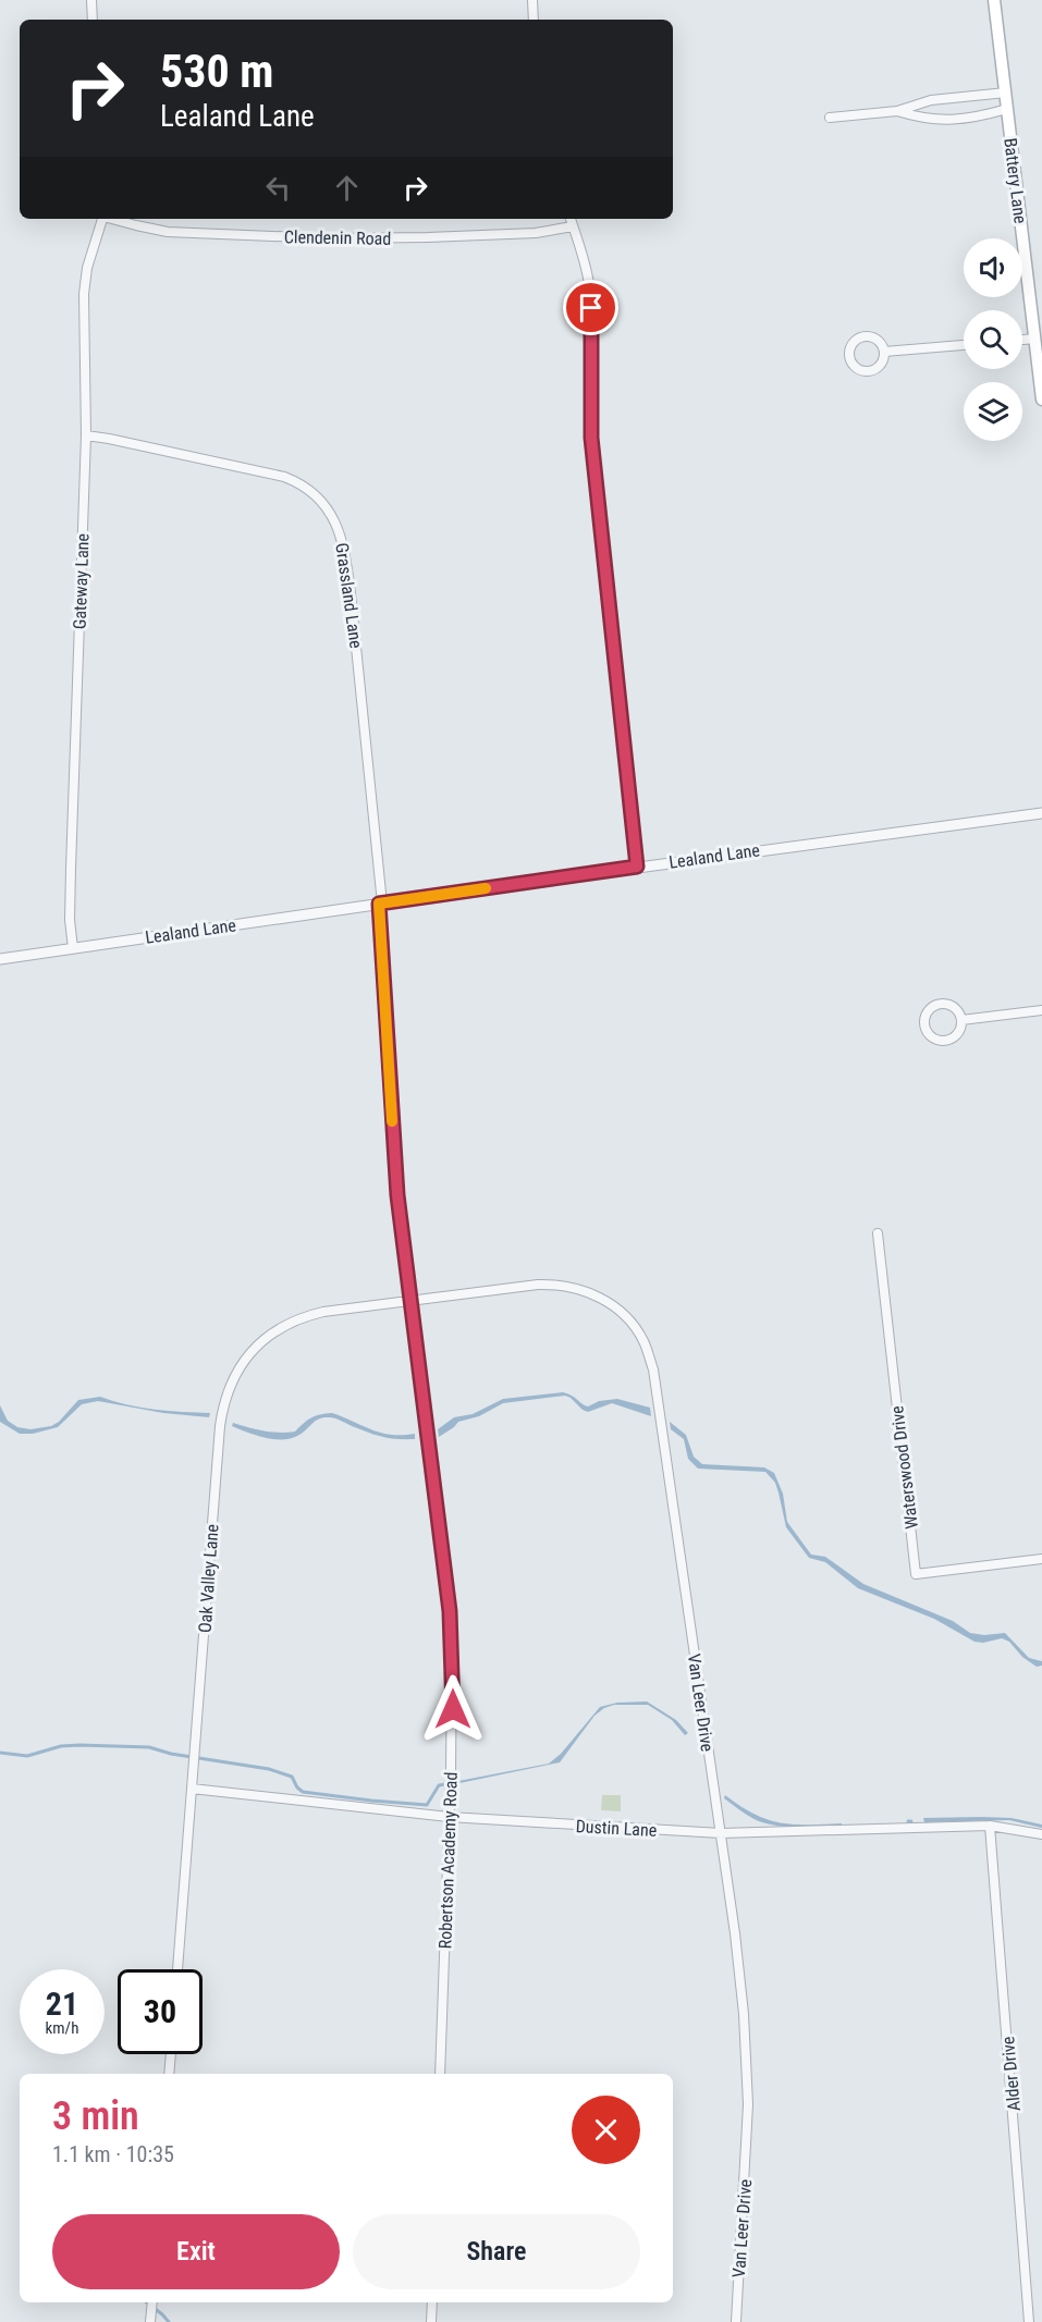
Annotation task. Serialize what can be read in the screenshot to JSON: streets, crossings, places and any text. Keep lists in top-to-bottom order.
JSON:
{
  "streets": {
    "main road": ["Battery Lane"],
    "street": [
      "Clendenin Road",
      "Gateway Lane",
      "Grassland Lane",
      "Lealand Lane",
      "Waterswood Drive",
      "Oak Valley Lane",
      "Van Leer Drive",
      "Dustin Lane",
      "Robertson Academy Road",
      "Alder Drive"
    ]
  },
  "crossings": [
    ["Gateway Lane", "Grassland Lane"],
    ["Gateway Lane", "Lealand Lane"],
    ["Grassland Lane", "Lealand Lane"],
    ["Grassland Lane", "Robertson Academy Road"],
    ["Lealand Lane", "Robertson Academy Road"],
    ["Oak Valley Lane", "Van Leer Drive"],
    ["Oak Valley Lane", "Dustin Lane"],
    ["Oak Valley Lane", "Robertson Academy Road"],
    ["Van Leer Drive", "Dustin Lane"],
    ["Van Leer Drive", "Robertson Academy Road"],
    ["Dustin Lane", "Robertson Academy Road"],
    ["Dustin Lane", "Alder Drive"]
  ],
  "page": {
    "turn": ["530 m", "Lealand Lane"],
    "speed": "21 km/h",
    "limit": "30",
    "heading": ["3 min", "1.1 km · 10:35"],
    "buttons": ["Exit", "Share"]
  }
}
